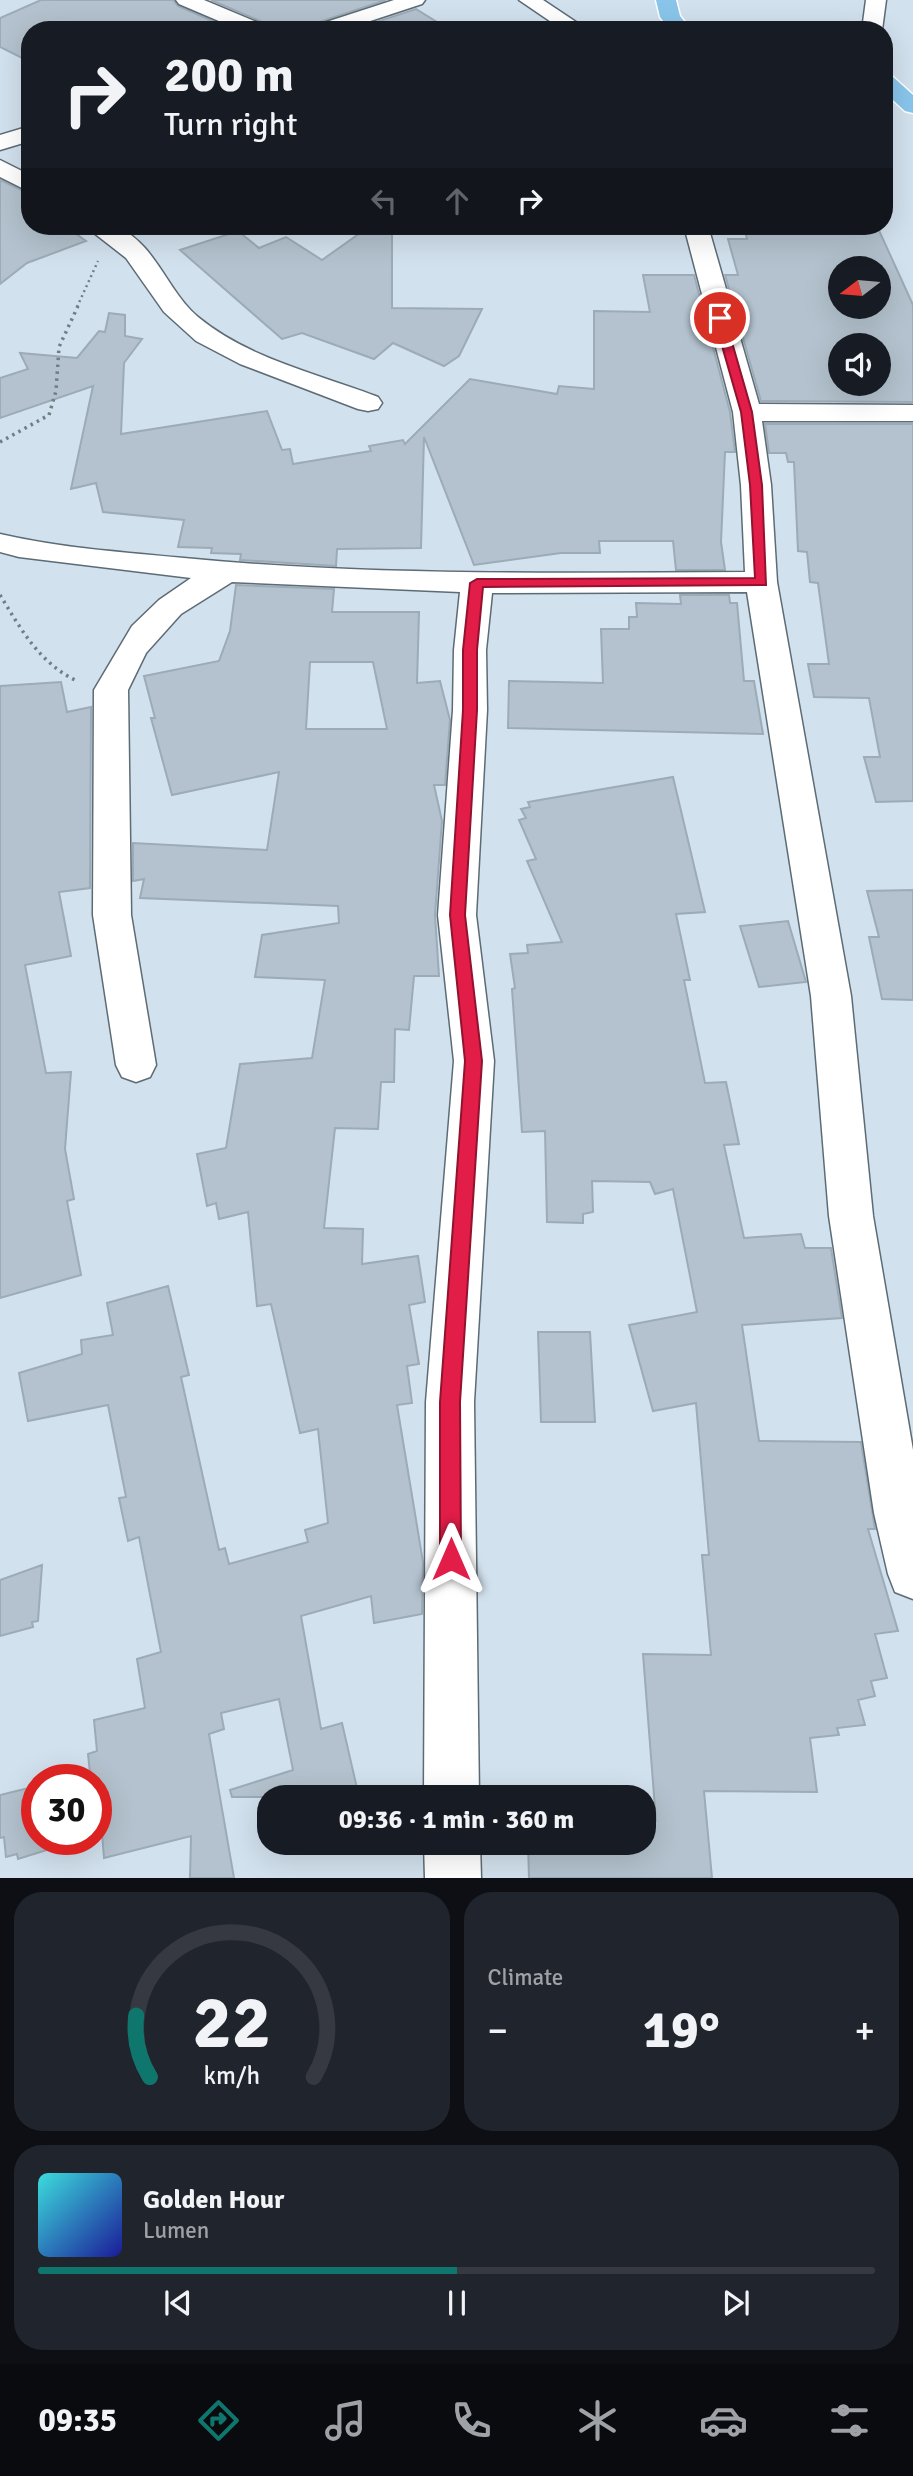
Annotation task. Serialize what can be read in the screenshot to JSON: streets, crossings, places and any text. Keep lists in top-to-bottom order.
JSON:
{
  "north": "left",
  "page": {
    "turn": ["200 m", "Turn right"],
    "limit": "30",
    "trip": "09:36 · 1 min · 360 m",
    "tile": "Climate",
    "heat": ["−", "19°", "+"],
    "song": ["Golden Hour", "Lumen"],
    "tabs": "09:35",
    "gauge": ["22", "km/h"]
  }
}
